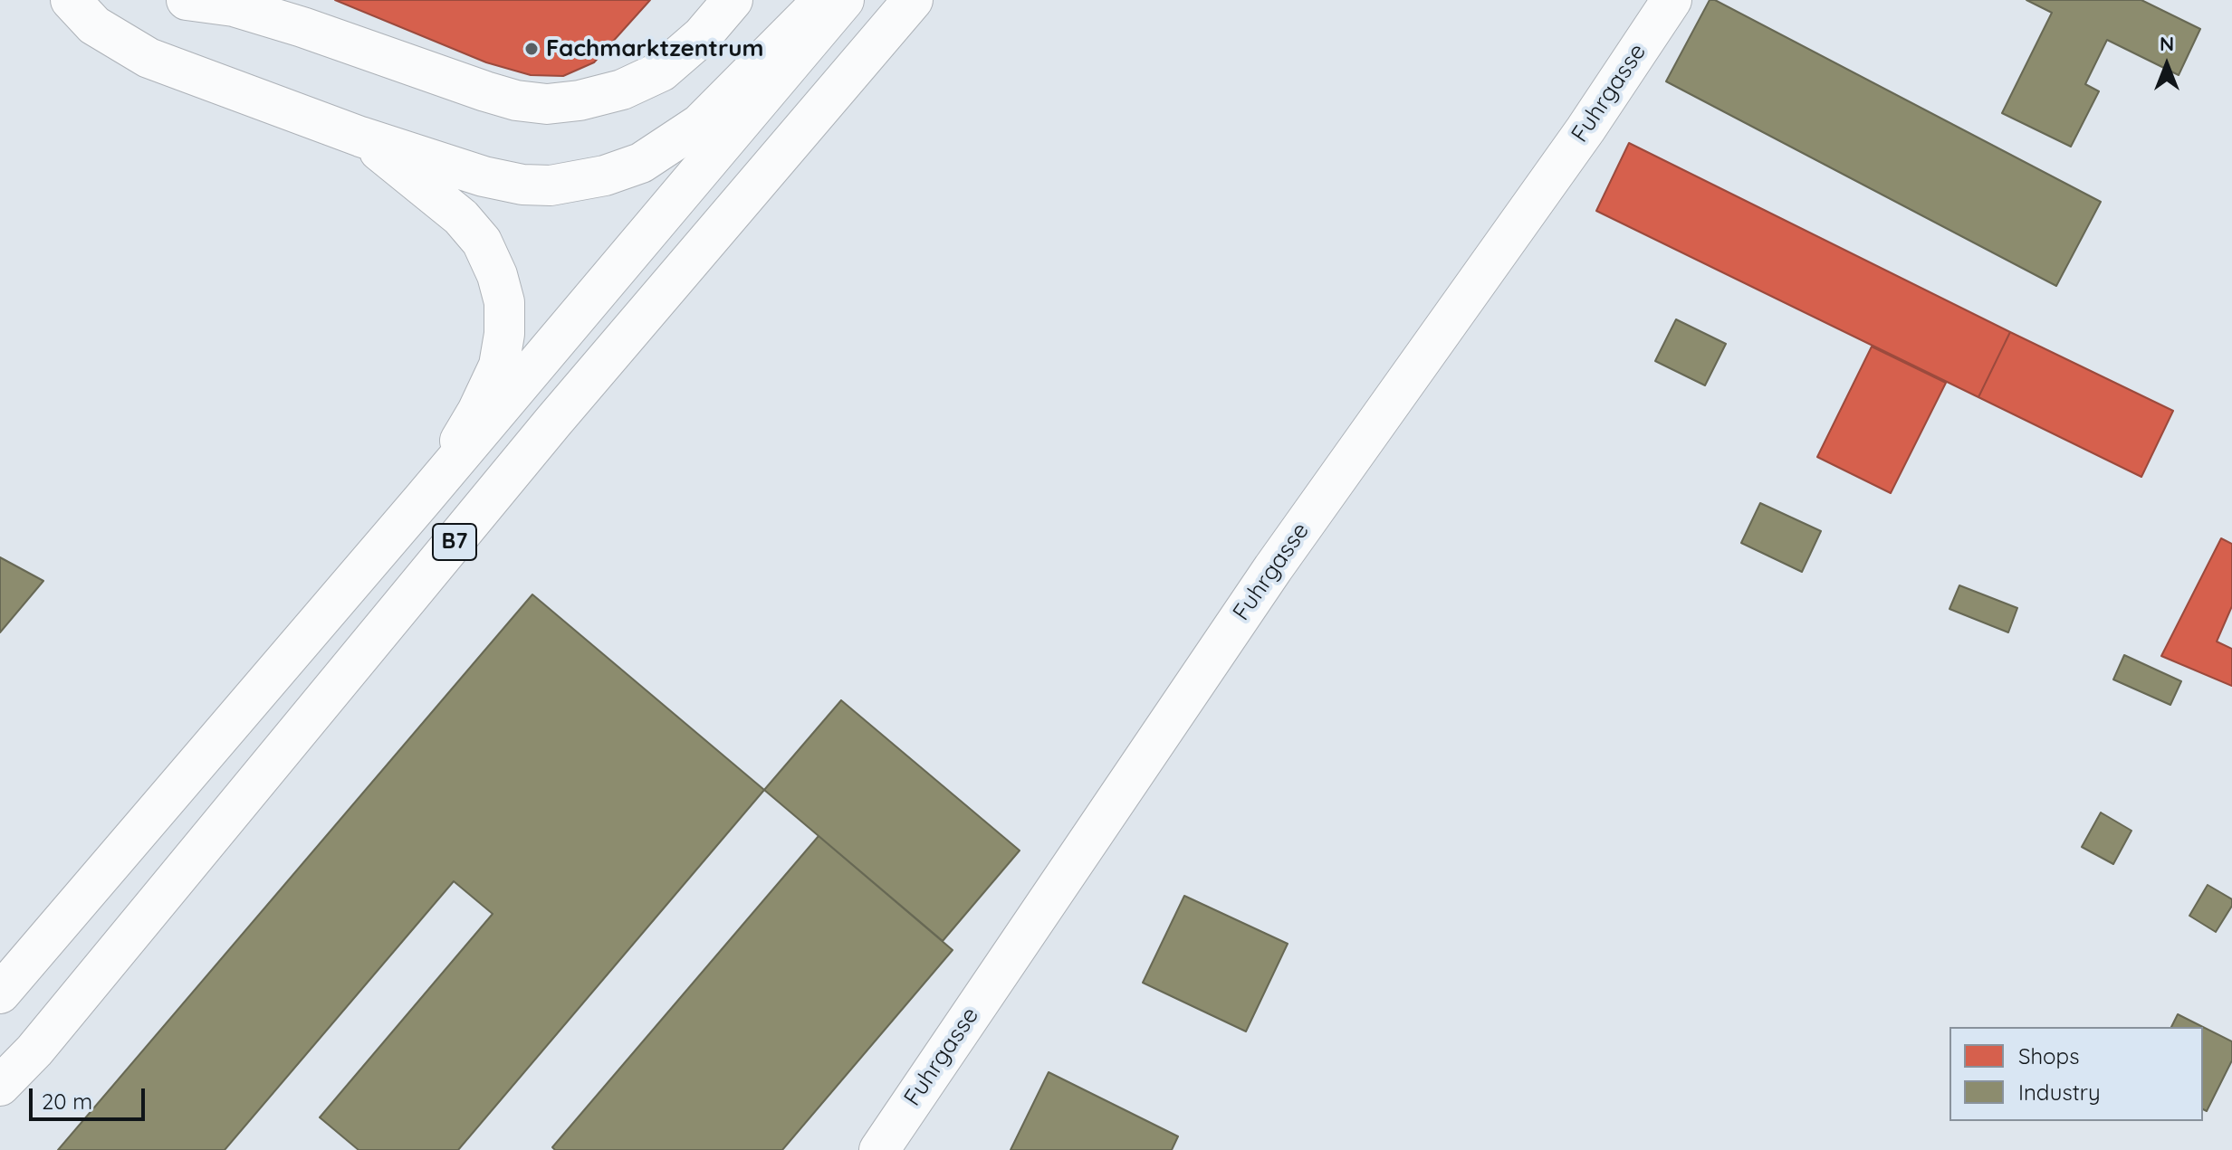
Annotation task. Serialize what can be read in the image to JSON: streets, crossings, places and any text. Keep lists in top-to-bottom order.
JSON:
{
  "streets": {
    "main road": ["Fuhrgasse", "B7"]
  },
  "places": ["Fachmarktzentrum"],
  "legend": ["Shops", "Industry"],
  "scale_bar": "20 m",
  "north": "top"
}
